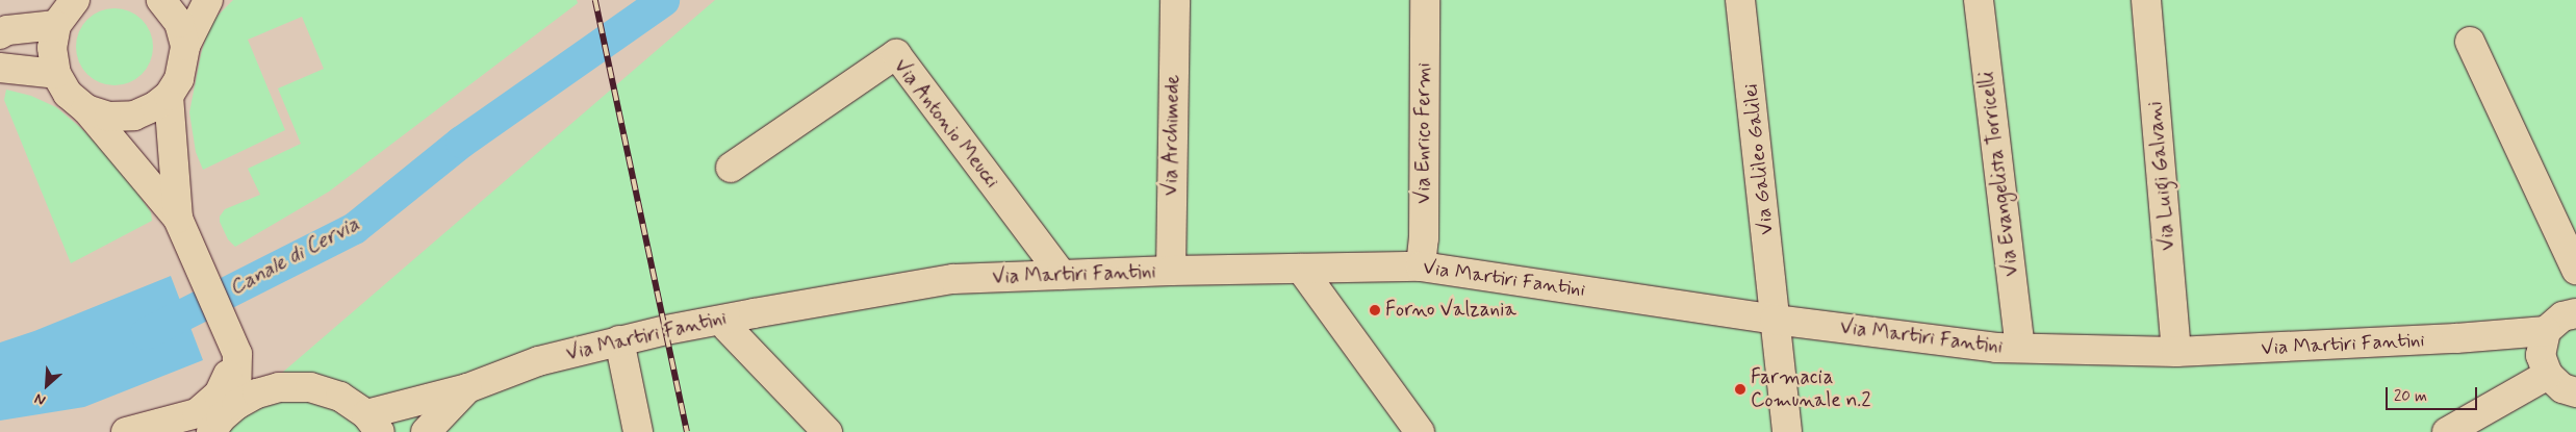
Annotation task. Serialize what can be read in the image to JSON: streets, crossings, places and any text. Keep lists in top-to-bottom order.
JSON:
{
  "streets": {
    "street": [
      "Via Antonio Meucci",
      "Via Enrico Fermi",
      "Via Archimede",
      "Via Galileo Galilei",
      "Via Evangelista Torricelli",
      "Via Luigi Galvani",
      "Via Martiri Fantini"
    ]
  },
  "crossings": [
    ["Via Antonio Meucci", "Via Martiri Fantini"],
    ["Via Enrico Fermi", "Via Martiri Fantini"],
    ["Via Archimede", "Via Martiri Fantini"],
    ["Via Galileo Galilei", "Via Martiri Fantini"],
    ["Via Evangelista Torricelli", "Via Martiri Fantini"],
    ["Via Luigi Galvani", "Via Martiri Fantini"]
  ],
  "water": ["Canale di Cervia"],
  "places": ["Forno Valzania", "Farmacia Comunale n.2"],
  "scale_bar": "20 m",
  "north": "bottom left"
}
